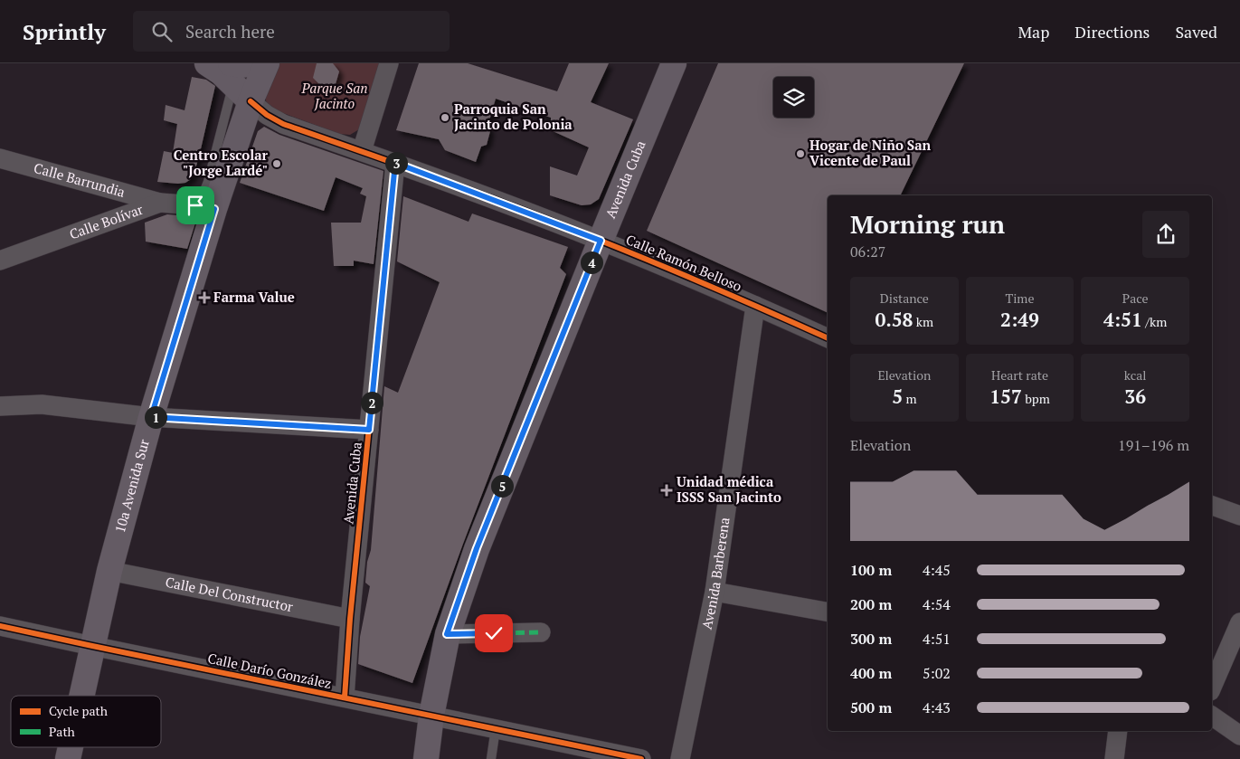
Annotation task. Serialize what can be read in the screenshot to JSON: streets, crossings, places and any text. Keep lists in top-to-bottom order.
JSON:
{
  "streets": {
    "main road": ["Avenida Cuba", "Calle Ramón Belloso", "10a Avenida Sur"],
    "street": [
      "Calle Barrundia",
      "Calle Bolívar",
      "Avenida Barberena",
      "Calle Del Constructor",
      "Calle Darío González"
    ]
  },
  "crossings": [
    ["Avenida Cuba", "Calle Ramón Belloso"],
    ["Avenida Cuba", "Calle Del Constructor"],
    ["Avenida Cuba", "Calle Darío González"],
    ["Calle Barrundia", "Calle Bolívar"],
    ["Calle Bolívar", "10a Avenida Sur"],
    ["Calle Ramón Belloso", "10a Avenida Sur"],
    ["Calle Ramón Belloso", "Avenida Barberena"],
    ["10a Avenida Sur", "Calle Del Constructor"],
    ["10a Avenida Sur", "Calle Darío González"]
  ],
  "parks": ["Parque San Jacinto"],
  "places": {
    "other": ["Parroquia San Jacinto de Polonia", "Hogar de Niño San Vicente de Paul", "Centro Escolar \"Jorge Lardé\""],
    "health": ["Farma Value", "Unidad médica ISSS San Jacinto"]
  },
  "legend": ["Cycle path", "Path"],
  "page": {
    "header": "Sprintly",
    "search": "Search here",
    "nav": ["Map", "Directions", "Saved"],
    "pins": [
      "3",
      "4",
      "2",
      "1",
      "5"
    ],
    "heading": ["Morning run", "06:27"],
    "stats": [
      ["Distance", "0.58 km"],
      ["Time", "2:49"],
      ["Pace", "4:51 /km"],
      ["Elevation", "5 m"],
      ["Heart rate", "157 bpm"],
      ["kcal", "36"]
    ],
    "chart": ["Elevation", "191–196 m"],
    "list": [
      {
        "name": "100 m",
        "note": "4:45"
      },
      {
        "name": "200 m",
        "note": "4:54"
      },
      {
        "name": "300 m",
        "note": "4:51"
      },
      {
        "name": "400 m",
        "note": "5:02"
      },
      {
        "name": "500 m",
        "note": "4:43"
      }
    ]
  }
}
